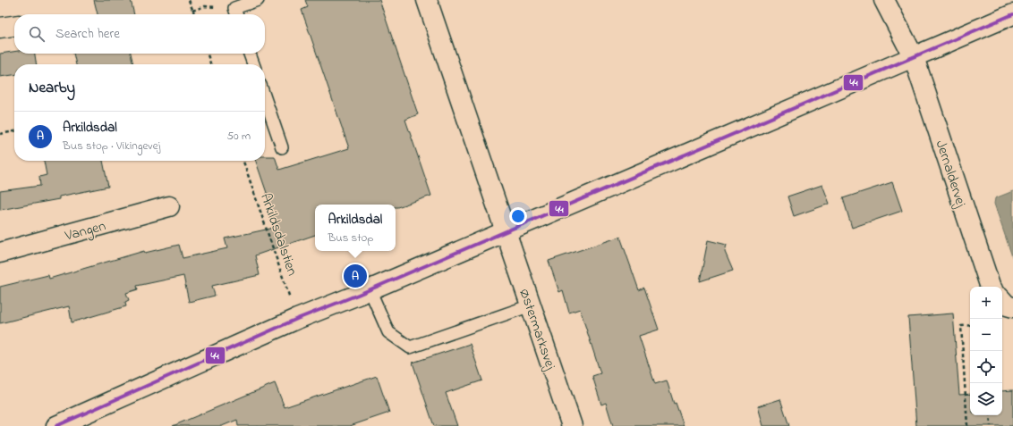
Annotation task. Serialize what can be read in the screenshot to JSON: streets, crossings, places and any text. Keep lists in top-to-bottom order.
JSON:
{
  "streets": {
    "street": ["Jernaldervej", "Vangen", "Østermarksvej"],
    "path": ["Arkildsdalstien"]
  },
  "lines": ["transit line 44"],
  "page": {
    "search": "Search here",
    "heading": "Nearby",
    "list": [
      {
        "mark": "A",
        "name": "Arkildsdal",
        "note": "Bus stop · Vikingevej",
        "value": "50 m"
      }
    ],
    "popup": ["Arkildsdal", "Bus stop"],
    "pins": "A",
    "map_buttons": ["+", "−"]
  }
}
